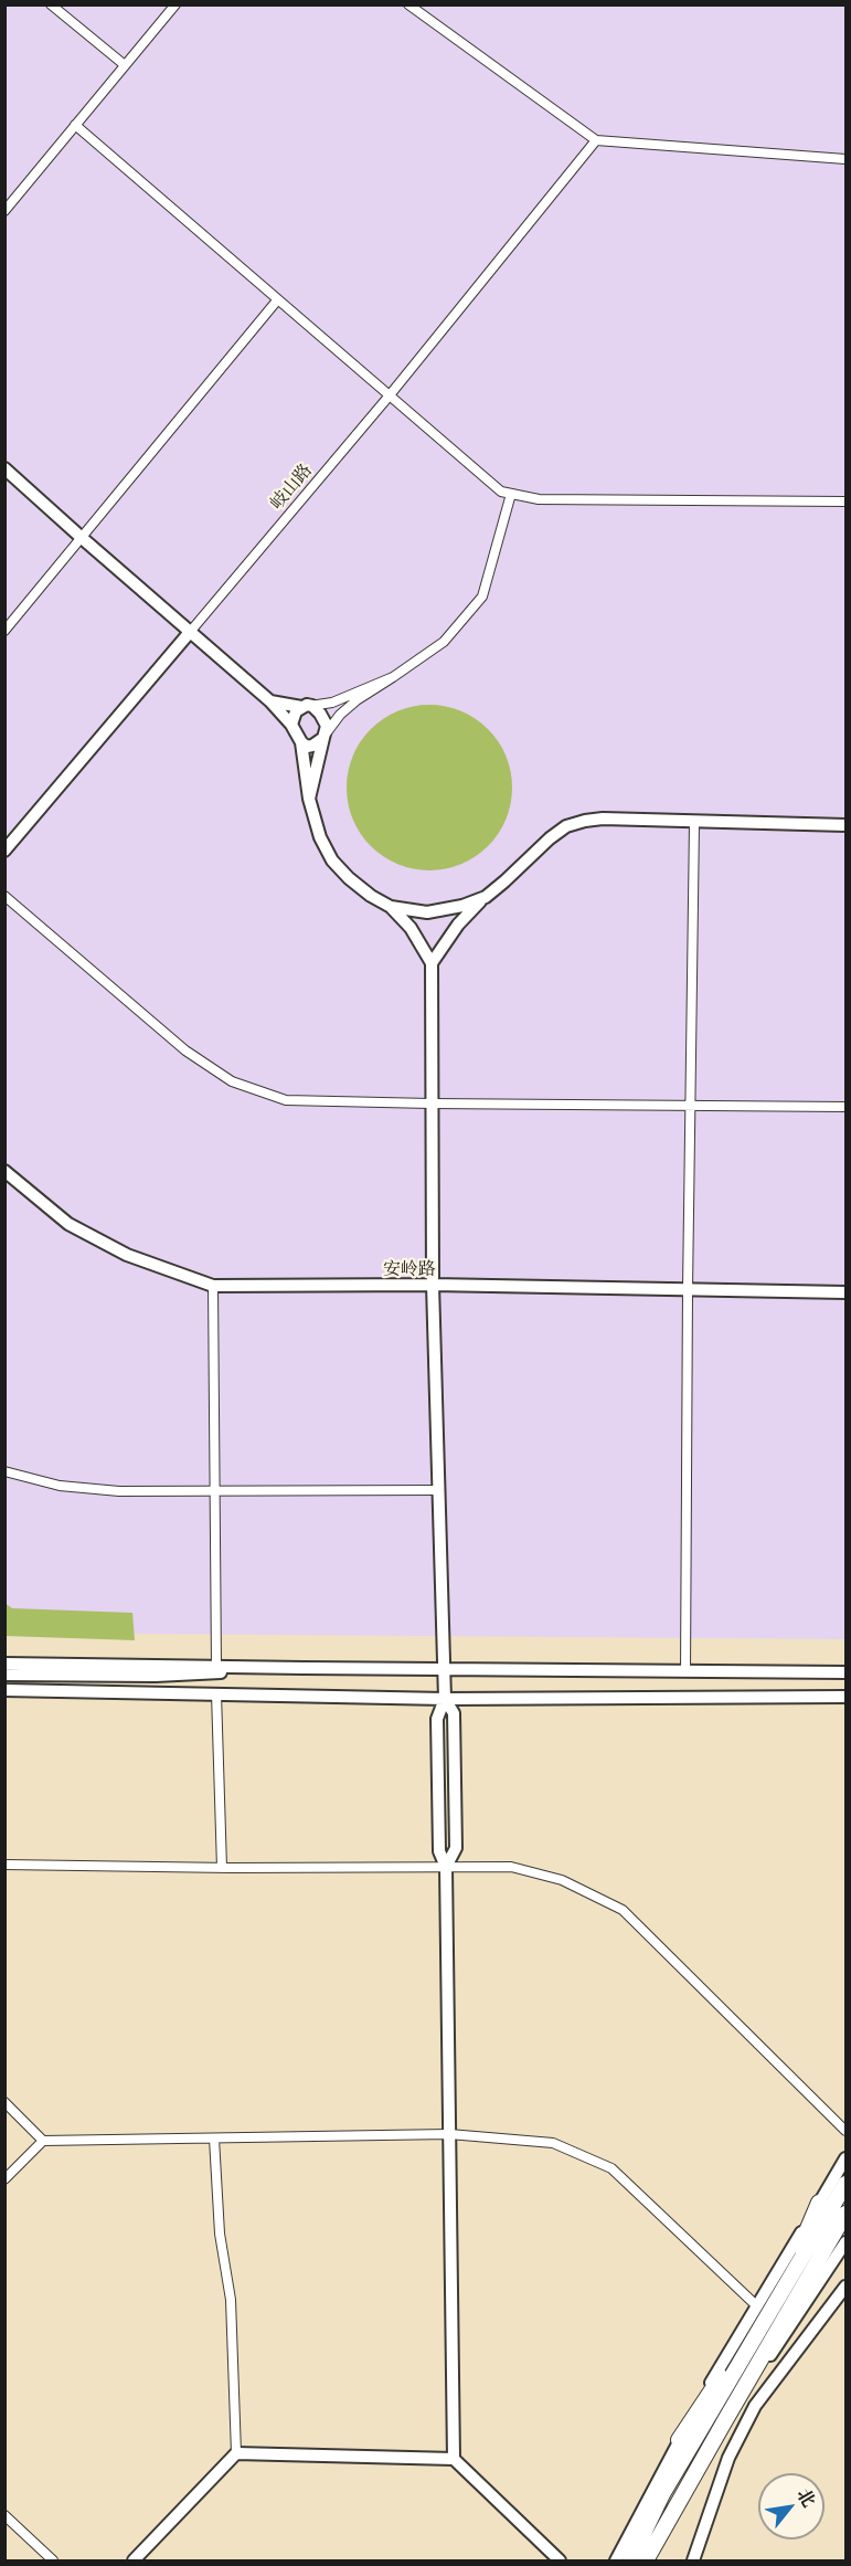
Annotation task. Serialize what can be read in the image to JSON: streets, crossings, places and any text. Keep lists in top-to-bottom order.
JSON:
{
  "streets": {
    "main road": ["岐山路", "安岭路"]
  },
  "north": "top right"
}
